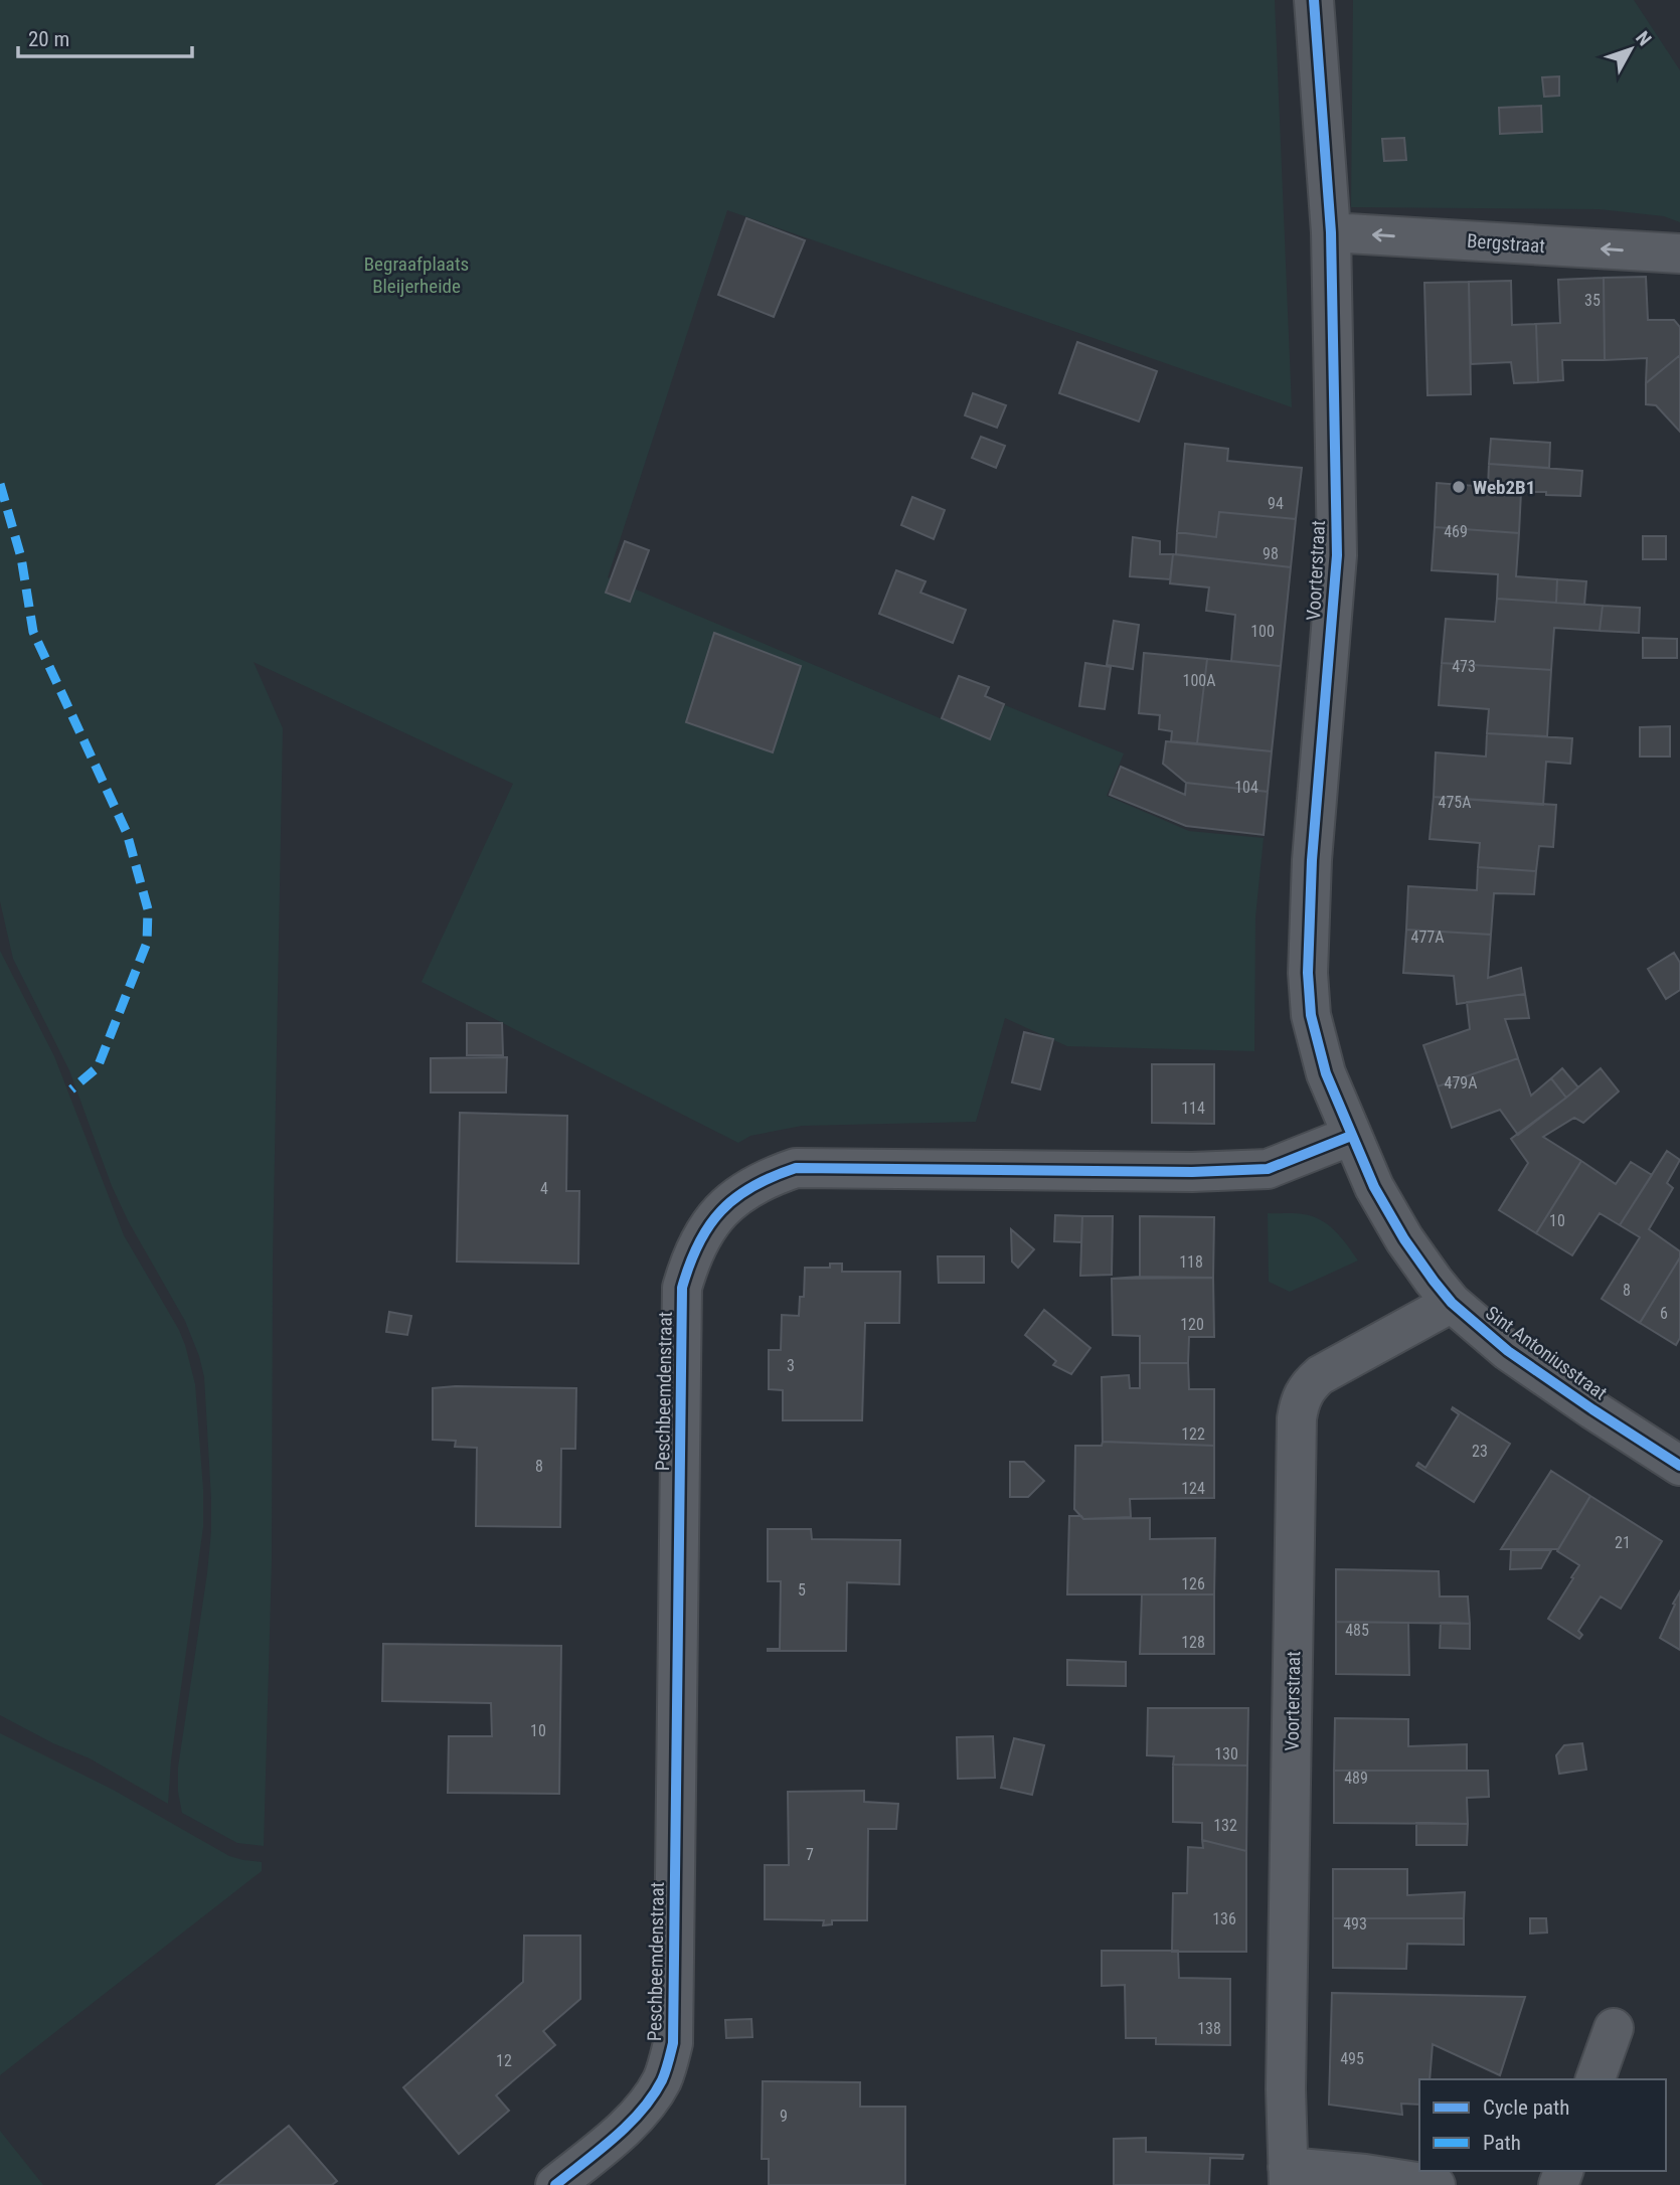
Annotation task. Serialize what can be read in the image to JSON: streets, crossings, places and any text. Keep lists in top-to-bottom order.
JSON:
{
  "streets": {
    "street": [
      "Bergstraat",
      "Voorterstraat",
      "Sint Antoniusstraat",
      "Peschbeemdenstraat"
    ]
  },
  "crossings": [
    ["Bergstraat", "Voorterstraat"],
    ["Voorterstraat", "Sint Antoniusstraat"],
    ["Voorterstraat", "Peschbeemdenstraat"],
    ["Sint Antoniusstraat", "Peschbeemdenstraat"]
  ],
  "one_way": ["Bergstraat"],
  "parks": ["Begraafplaats Bleijerheide"],
  "places": ["Web2B1"],
  "house_numbers": [
    "35",
    "94",
    "469",
    "98",
    "100",
    "473",
    "100A",
    "104",
    "475A",
    "477A",
    "479A",
    "114",
    "4",
    "10",
    "118",
    "8",
    "6",
    "120",
    "3",
    "122",
    "23",
    "8",
    "124",
    "21",
    "126",
    "5",
    "485",
    "128",
    "10",
    "130",
    "489",
    "132",
    "7",
    "136",
    "493",
    "138",
    "495",
    "12",
    "9"
  ],
  "legend": ["Cycle path", "Path"],
  "scale_bar": "20 m",
  "north": "top right"
}
